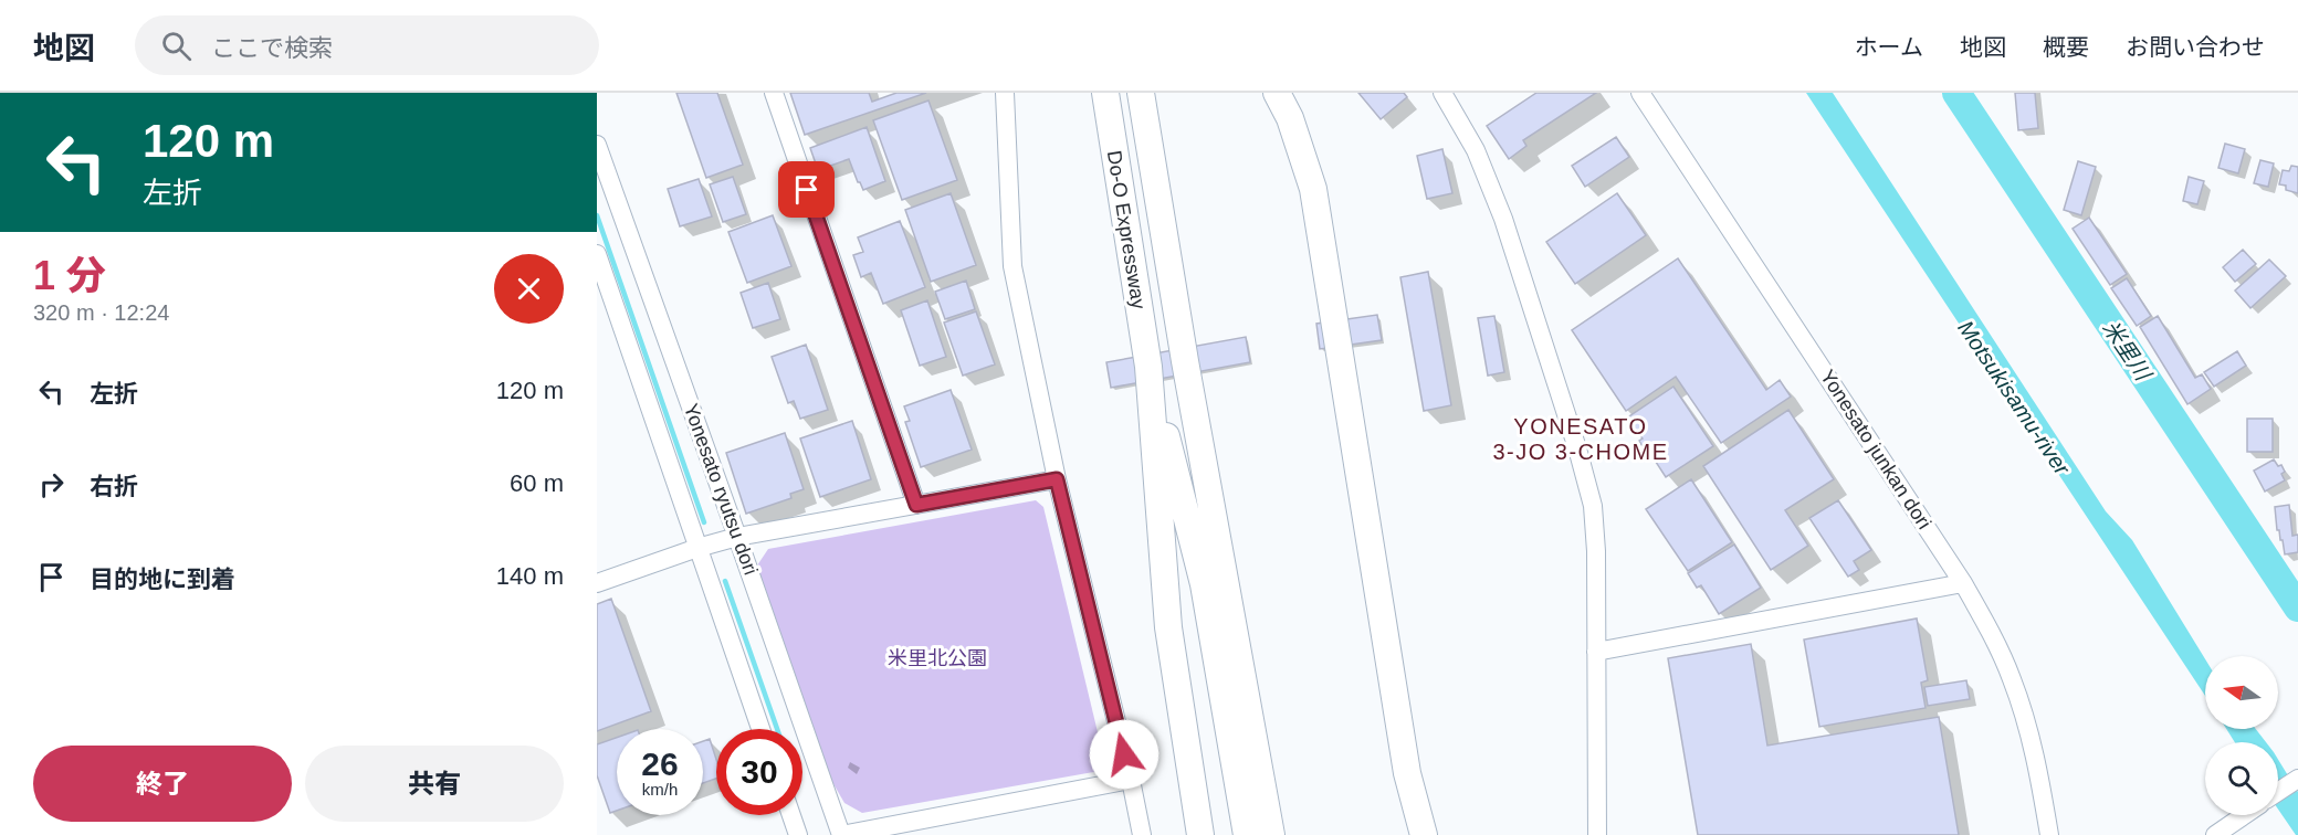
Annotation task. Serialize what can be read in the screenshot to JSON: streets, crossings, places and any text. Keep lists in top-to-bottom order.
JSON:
{
  "streets": {
    "highway": ["Do-O Expressway"],
    "street": ["Yonesato junkan dori", "Yonesato ryutsu dori"]
  },
  "districts": ["YONESATO 3-JO 3-CHOME"],
  "water": ["米里川", "Motsukisamu-river"],
  "parks": ["米里北公園"],
  "north": "left",
  "page": {
    "header": "地図",
    "search": "ここで検索",
    "nav": [
      "ホーム",
      "地図",
      "概要",
      "お問い合わせ"
    ],
    "turn": ["120 m", "左折"],
    "heading": ["1 分", "320 m · 12:24"],
    "list": [
      {
        "name": "左折",
        "value": "120 m"
      },
      {
        "name": "右折",
        "value": "60 m"
      },
      {
        "name": "目的地に到着",
        "value": "140 m"
      }
    ],
    "speed": "26 km/h",
    "limit": "30",
    "buttons": ["終了", "共有"]
  }
}
